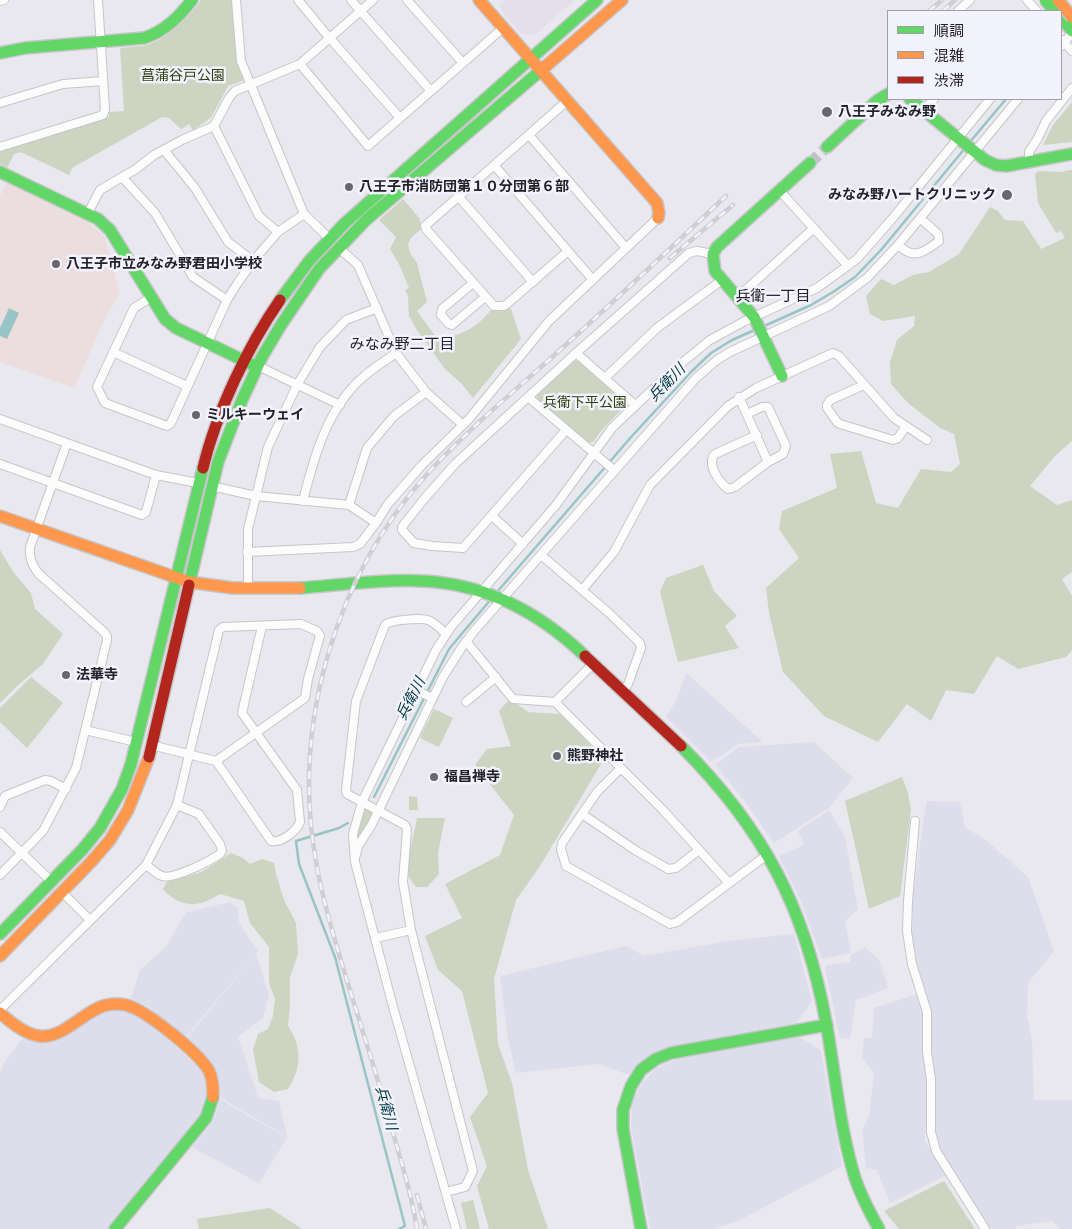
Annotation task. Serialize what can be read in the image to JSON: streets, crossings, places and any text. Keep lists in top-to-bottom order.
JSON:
{
  "districts": ["兵衛一丁目", "みなみ野二丁目"],
  "water": ["兵衛川"],
  "parks": ["菖蒲谷戸公園", "兵衛下平公園"],
  "places": [
    "八王子みなみ野",
    "八王子市消防団第１０分団第６部",
    "みなみ野ハートクリニック",
    "八王子市立みなみ野君田小学校",
    "ミルキーウェイ",
    "法華寺",
    "熊野神社",
    "福昌禅寺"
  ],
  "legend": ["順調", "混雑", "渋滞"]
}
